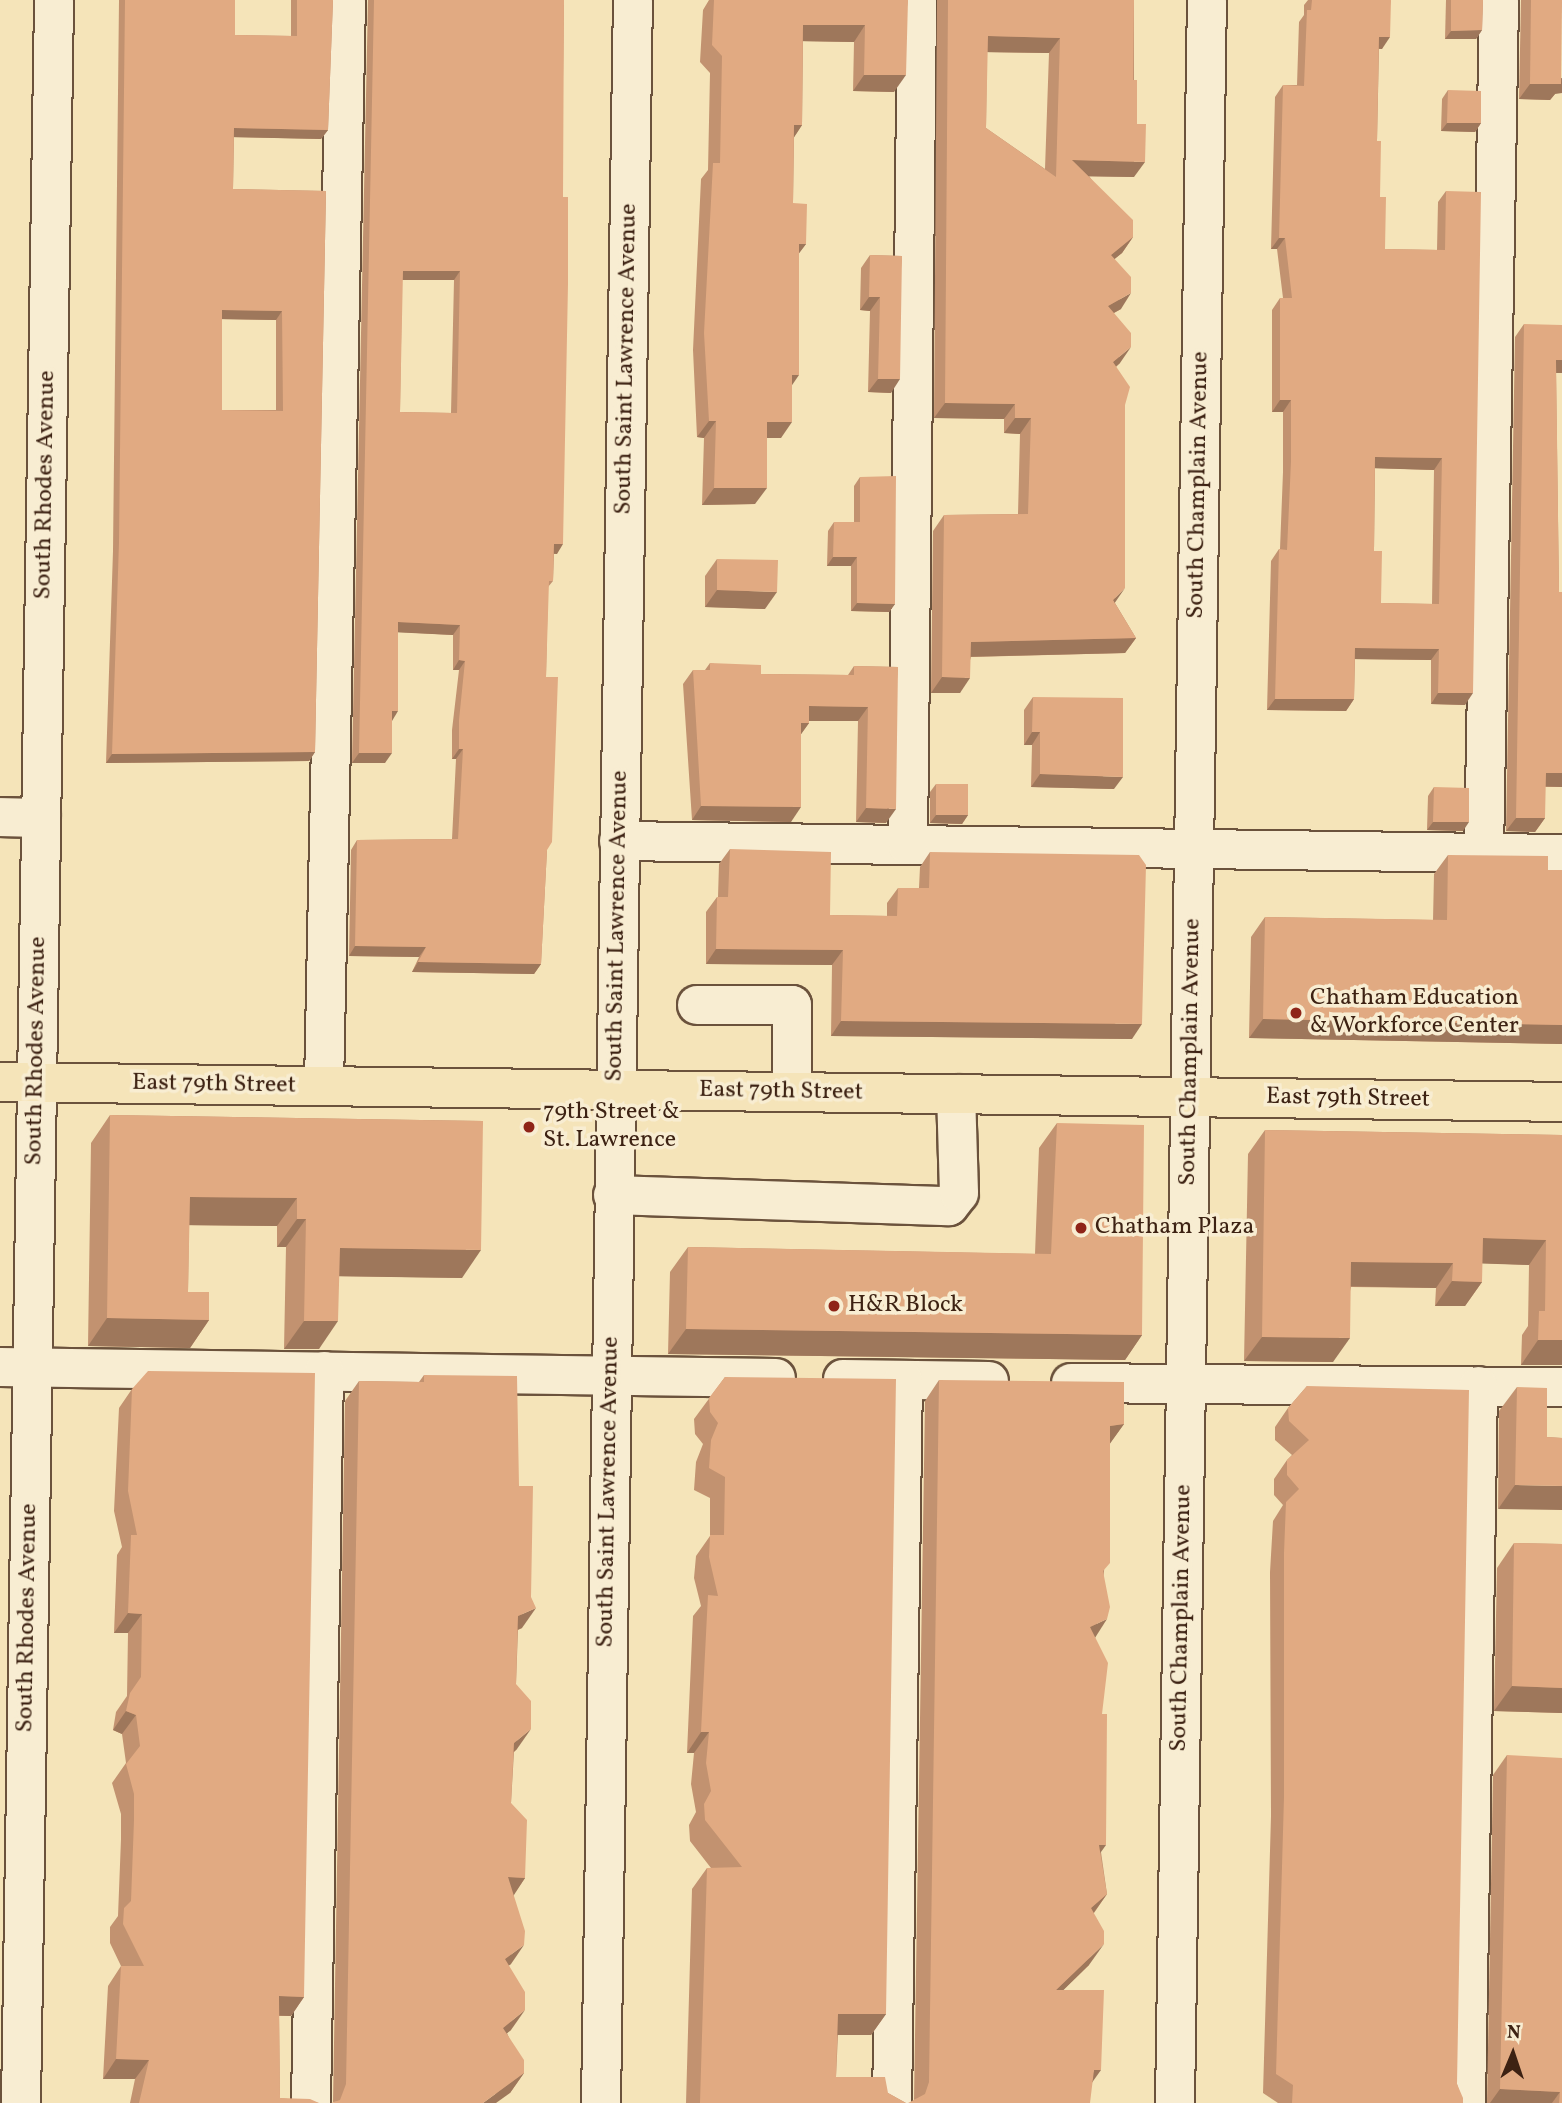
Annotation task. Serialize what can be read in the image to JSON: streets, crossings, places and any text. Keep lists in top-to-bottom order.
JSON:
{
  "streets": {
    "main road": ["East 79th Street"],
    "street": ["South Saint Lawrence Avenue", "South Rhodes Avenue", "South Champlain Avenue"]
  },
  "crossings": [
    ["South Saint Lawrence Avenue", "East 79th Street"],
    ["South Rhodes Avenue", "East 79th Street"],
    ["South Champlain Avenue", "East 79th Street"]
  ],
  "places": [
    "Chatham Education & Workforce Center",
    "79th Street & St. Lawrence",
    "Chatham Plaza",
    "H&R Block"
  ],
  "north": "top"
}
